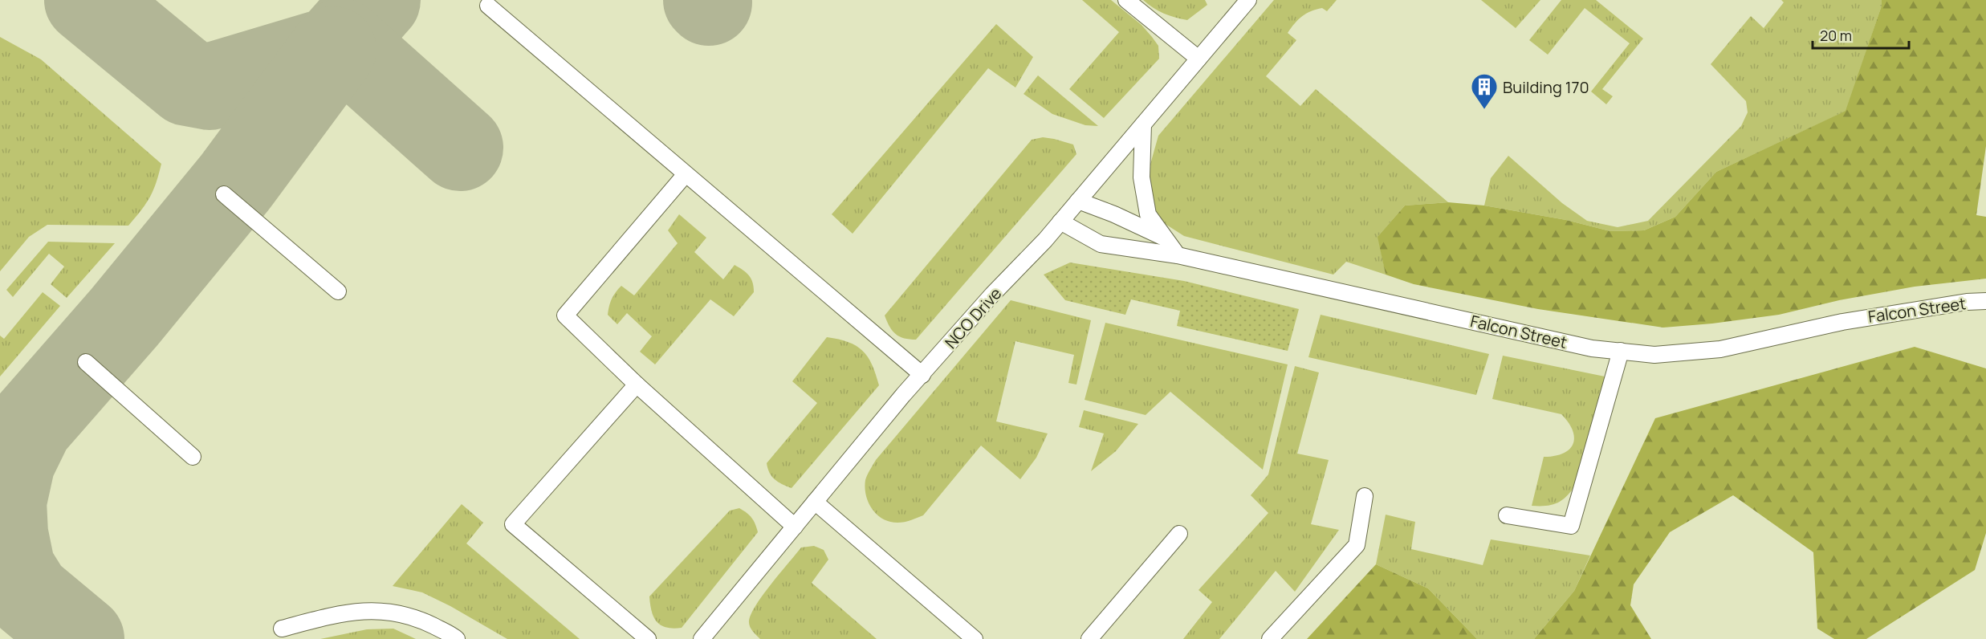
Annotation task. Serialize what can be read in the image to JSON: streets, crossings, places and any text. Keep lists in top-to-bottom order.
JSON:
{
  "streets": {
    "lane": ["Falcon Street", "NCO Drive"]
  },
  "crossings": [
    ["Falcon Street", "NCO Drive"]
  ],
  "places": {
    "building": ["Building 170"]
  },
  "scale_bar": "20 m"
}
